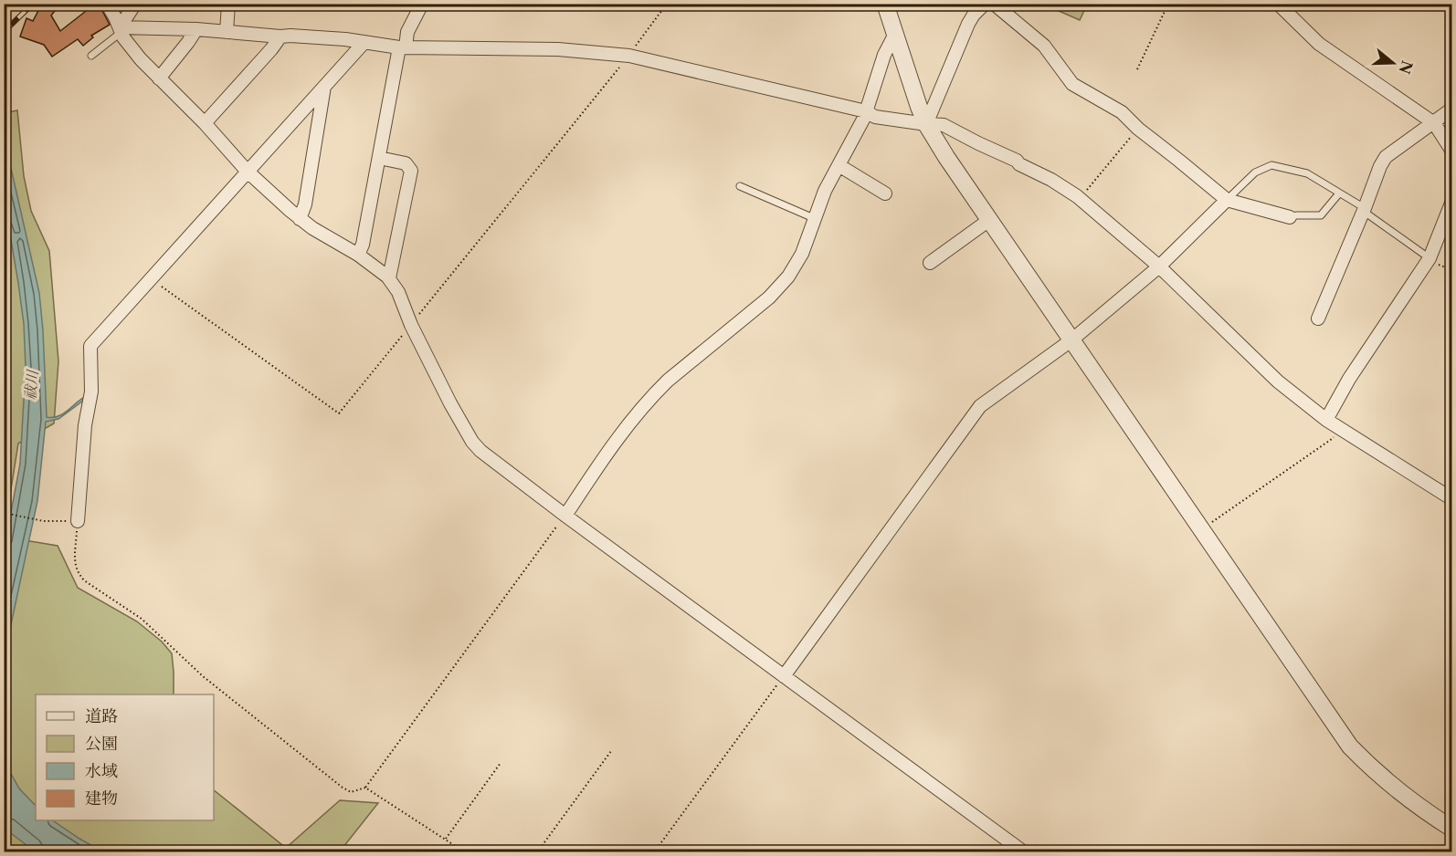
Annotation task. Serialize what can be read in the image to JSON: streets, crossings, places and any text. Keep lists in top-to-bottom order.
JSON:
{
  "water": ["祓川"],
  "legend": [
    "道路",
    "公園",
    "水域",
    "建物"
  ],
  "north": "right"
}
